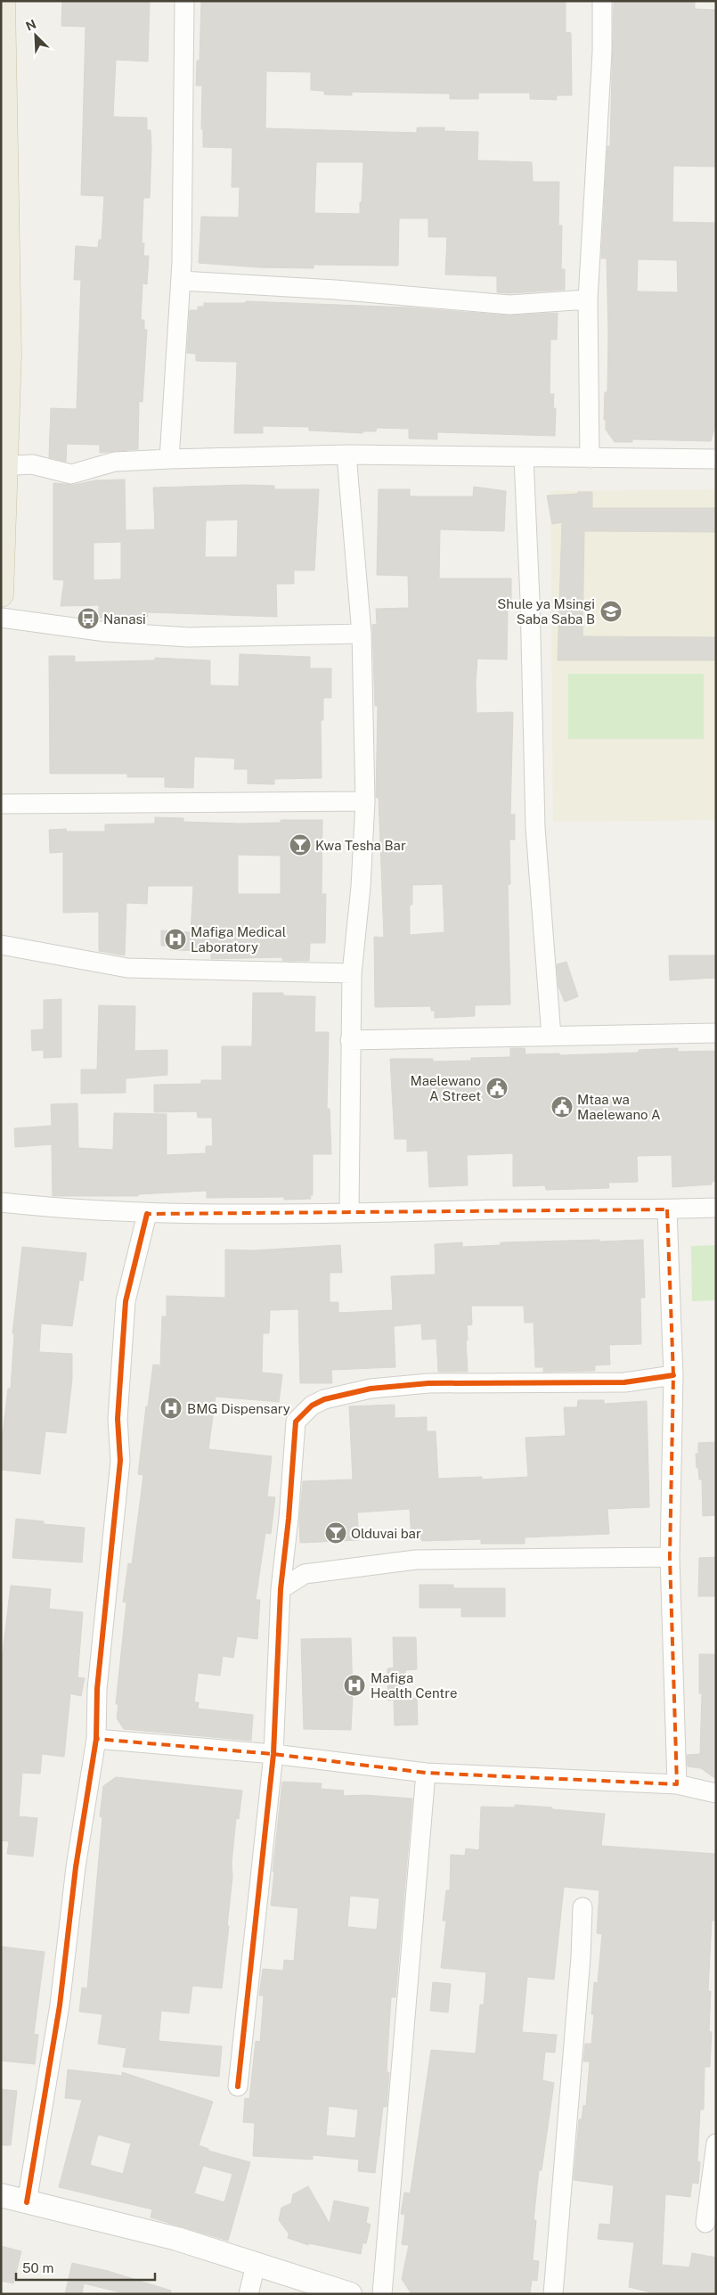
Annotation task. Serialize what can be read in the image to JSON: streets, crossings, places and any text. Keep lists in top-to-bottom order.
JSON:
{
  "places": {
    "school or university": ["Shule ya Msingi Saba Saba B"],
    "bus stop": ["Nanasi"],
    "bar": ["Kwa Tesha Bar", "Olduvai bar"],
    "hospital": ["Mafiga Medical Laboratory", "BMG Dispensary", "Mafiga Health Centre"],
    "public building": ["Maelewano A Street", "Mtaa wa Maelewano A"]
  },
  "scale_bar": "50 m",
  "north": "top left"
}
